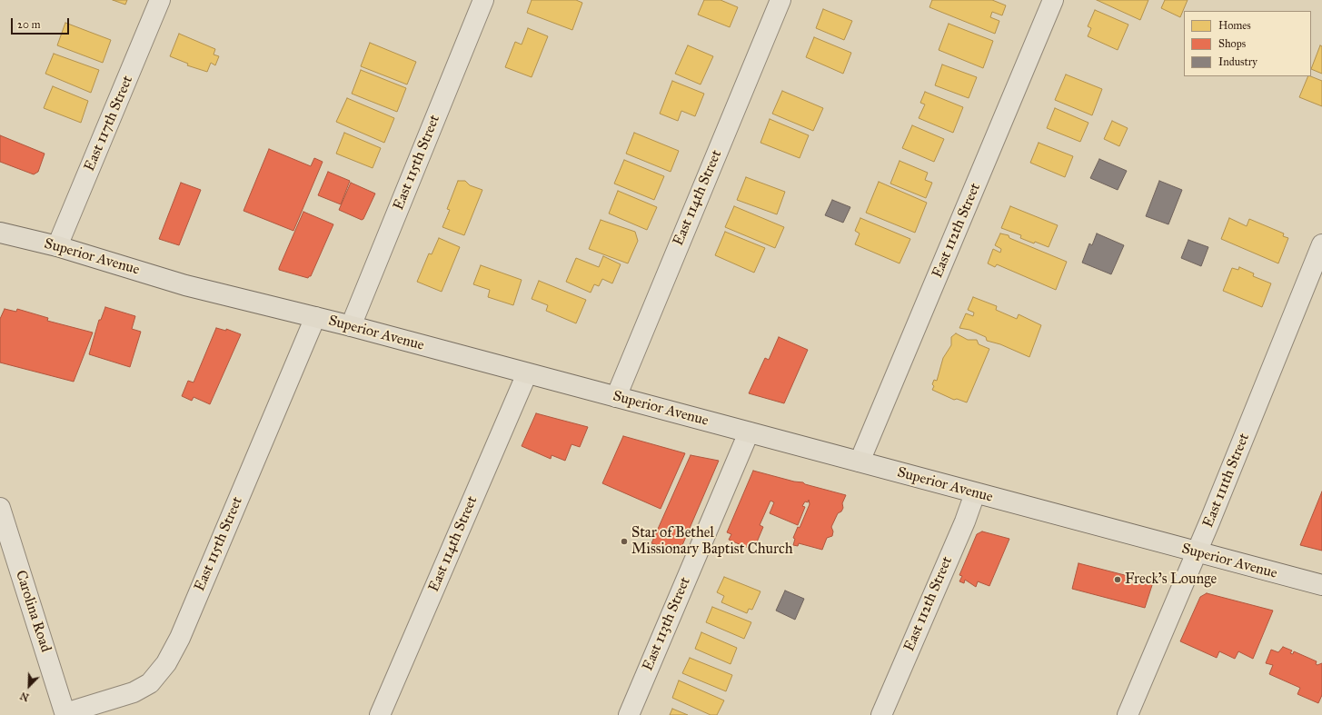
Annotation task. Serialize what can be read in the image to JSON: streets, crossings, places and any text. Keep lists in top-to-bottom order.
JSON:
{
  "streets": {
    "main road": ["Superior Avenue"],
    "street": [
      "East 117th Street",
      "East 115th Street",
      "East 114th Street",
      "East 112th Street",
      "East 111th Street",
      "Carolina Road",
      "East 113th Street"
    ]
  },
  "crossings": [
    ["East 117th Street", "Superior Avenue"],
    ["East 115th Street", "Superior Avenue"],
    ["East 115th Street", "Carolina Road"],
    ["East 114th Street", "Superior Avenue"],
    ["East 112th Street", "Superior Avenue"],
    ["Superior Avenue", "East 111th Street"],
    ["Superior Avenue", "East 113th Street"]
  ],
  "places": ["Star of Bethel Missionary Baptist Church", "Freck's Lounge"],
  "legend": ["Homes", "Shops", "Industry"],
  "scale_bar": "20 m",
  "north": "bottom left"
}
